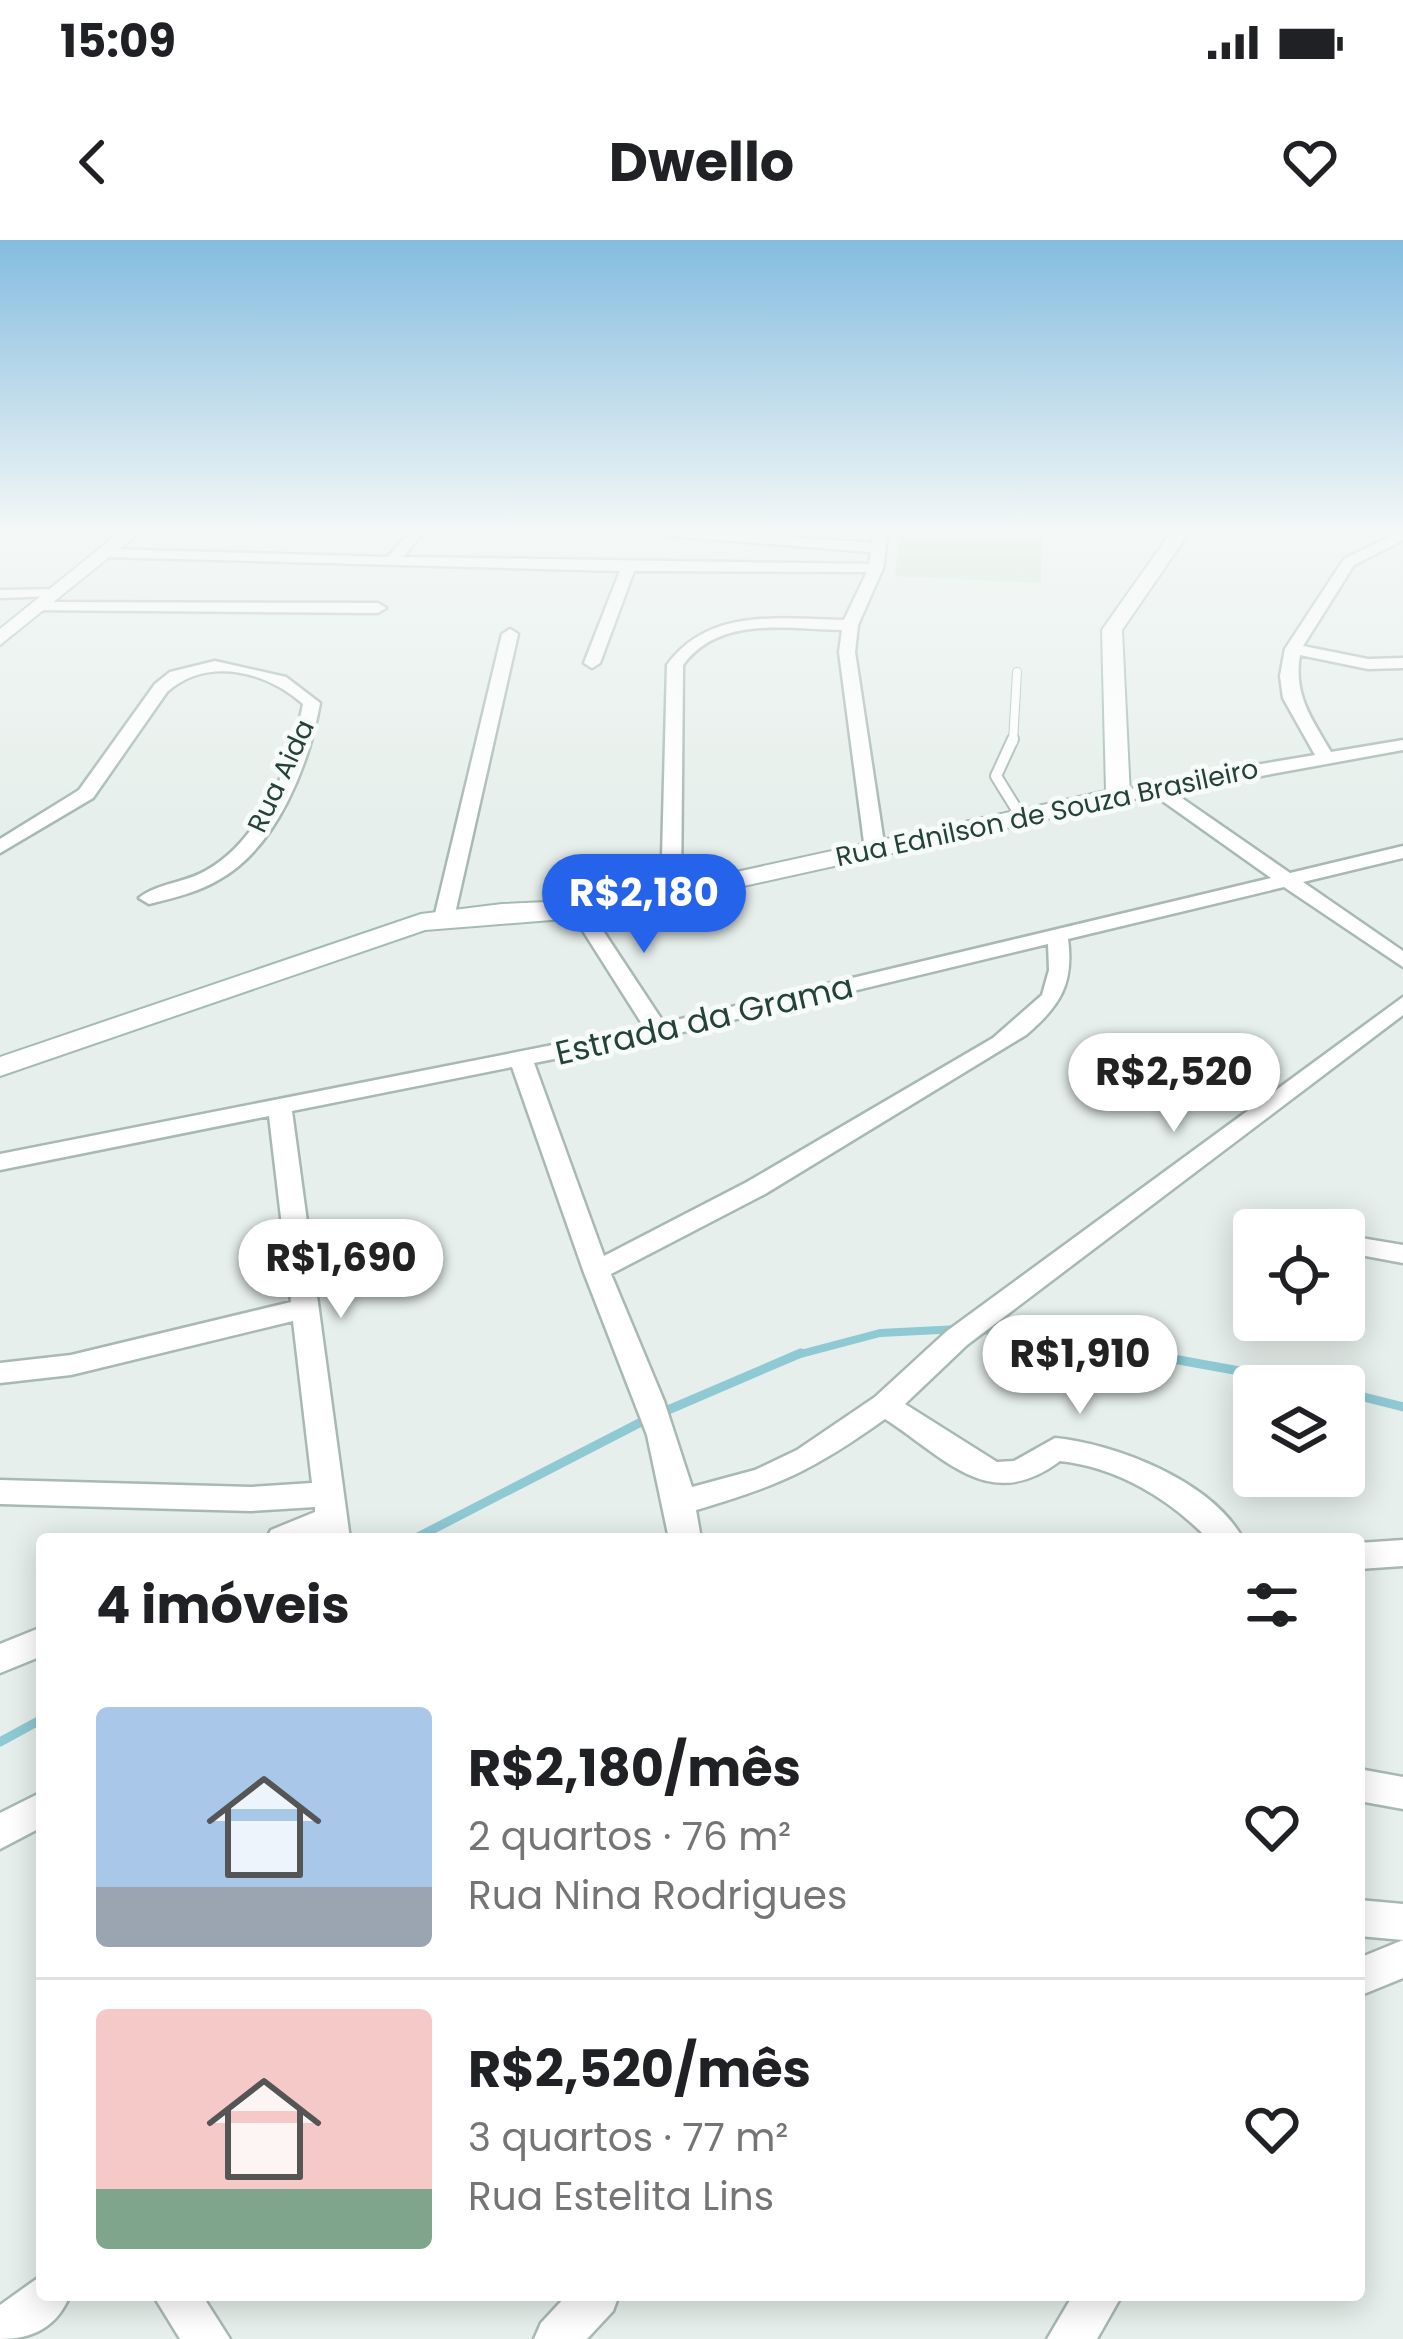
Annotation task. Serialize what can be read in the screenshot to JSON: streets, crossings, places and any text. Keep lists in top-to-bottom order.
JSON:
{
  "streets": {
    "street": ["Rua Aida", "Rua Ednilson de Souza Brasileiro", "Estrada da Grama"]
  },
  "page": {
    "status": "15:09",
    "header": "Dwello",
    "price": [
      "R$2,180",
      "R$2,520",
      "R$1,690",
      "R$1,910"
    ],
    "heading": "4 imóveis",
    "list": [
      {
        "name": "R$2,180/mês",
        "note": "2 quartos · 76 m² · Rua Nina Rodrigues"
      },
      {
        "name": "R$2,520/mês",
        "note": "3 quartos · 77 m² · Rua Estelita Lins"
      }
    ]
  }
}
